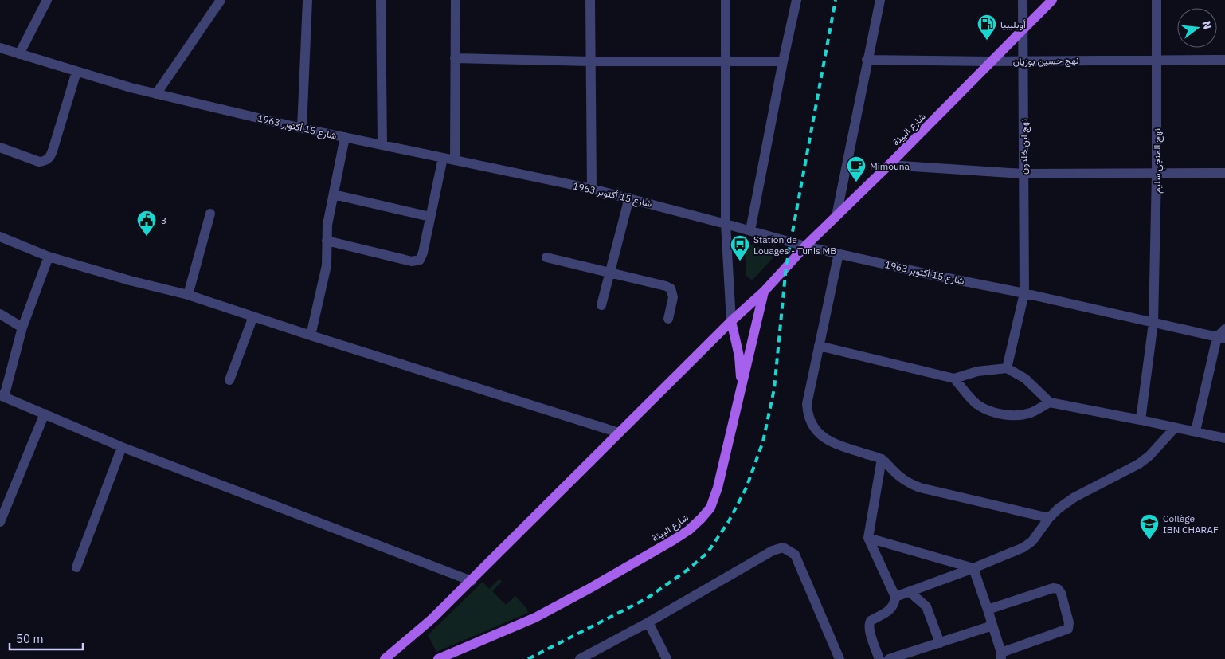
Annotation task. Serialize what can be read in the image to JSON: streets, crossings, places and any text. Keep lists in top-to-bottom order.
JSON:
{
  "streets": {
    "main road": ["شارع البيئة"],
    "street": [
      "نهج حسين بوزيان",
      "شارع 15 أكتوبر 1963",
      "نهج ابن خلدون",
      "نهج المنجي سليم"
    ]
  },
  "crossings": [
    ["نهج حسين بوزيان", "شارع البيئة"],
    ["نهج حسين بوزيان", "نهج ابن خلدون"],
    ["نهج حسين بوزيان", "نهج المنجي سليم"],
    ["شارع 15 أكتوبر 1963", "شارع البيئة"],
    ["شارع 15 أكتوبر 1963", "نهج ابن خلدون"],
    ["شارع 15 أكتوبر 1963", "نهج المنجي سليم"],
    ["شارع البيئة", "نهج ابن خلدون"]
  ],
  "places": {
    "fuel station": ["أويليبيا"],
    "cafe": ["Mimouna"],
    "public building": ["3"],
    "bus stop": ["Station de Louages - Tunis MB"],
    "school or university": ["Collège IBN CHARAF"]
  },
  "scale_bar": "50 m",
  "north": "right"
}
